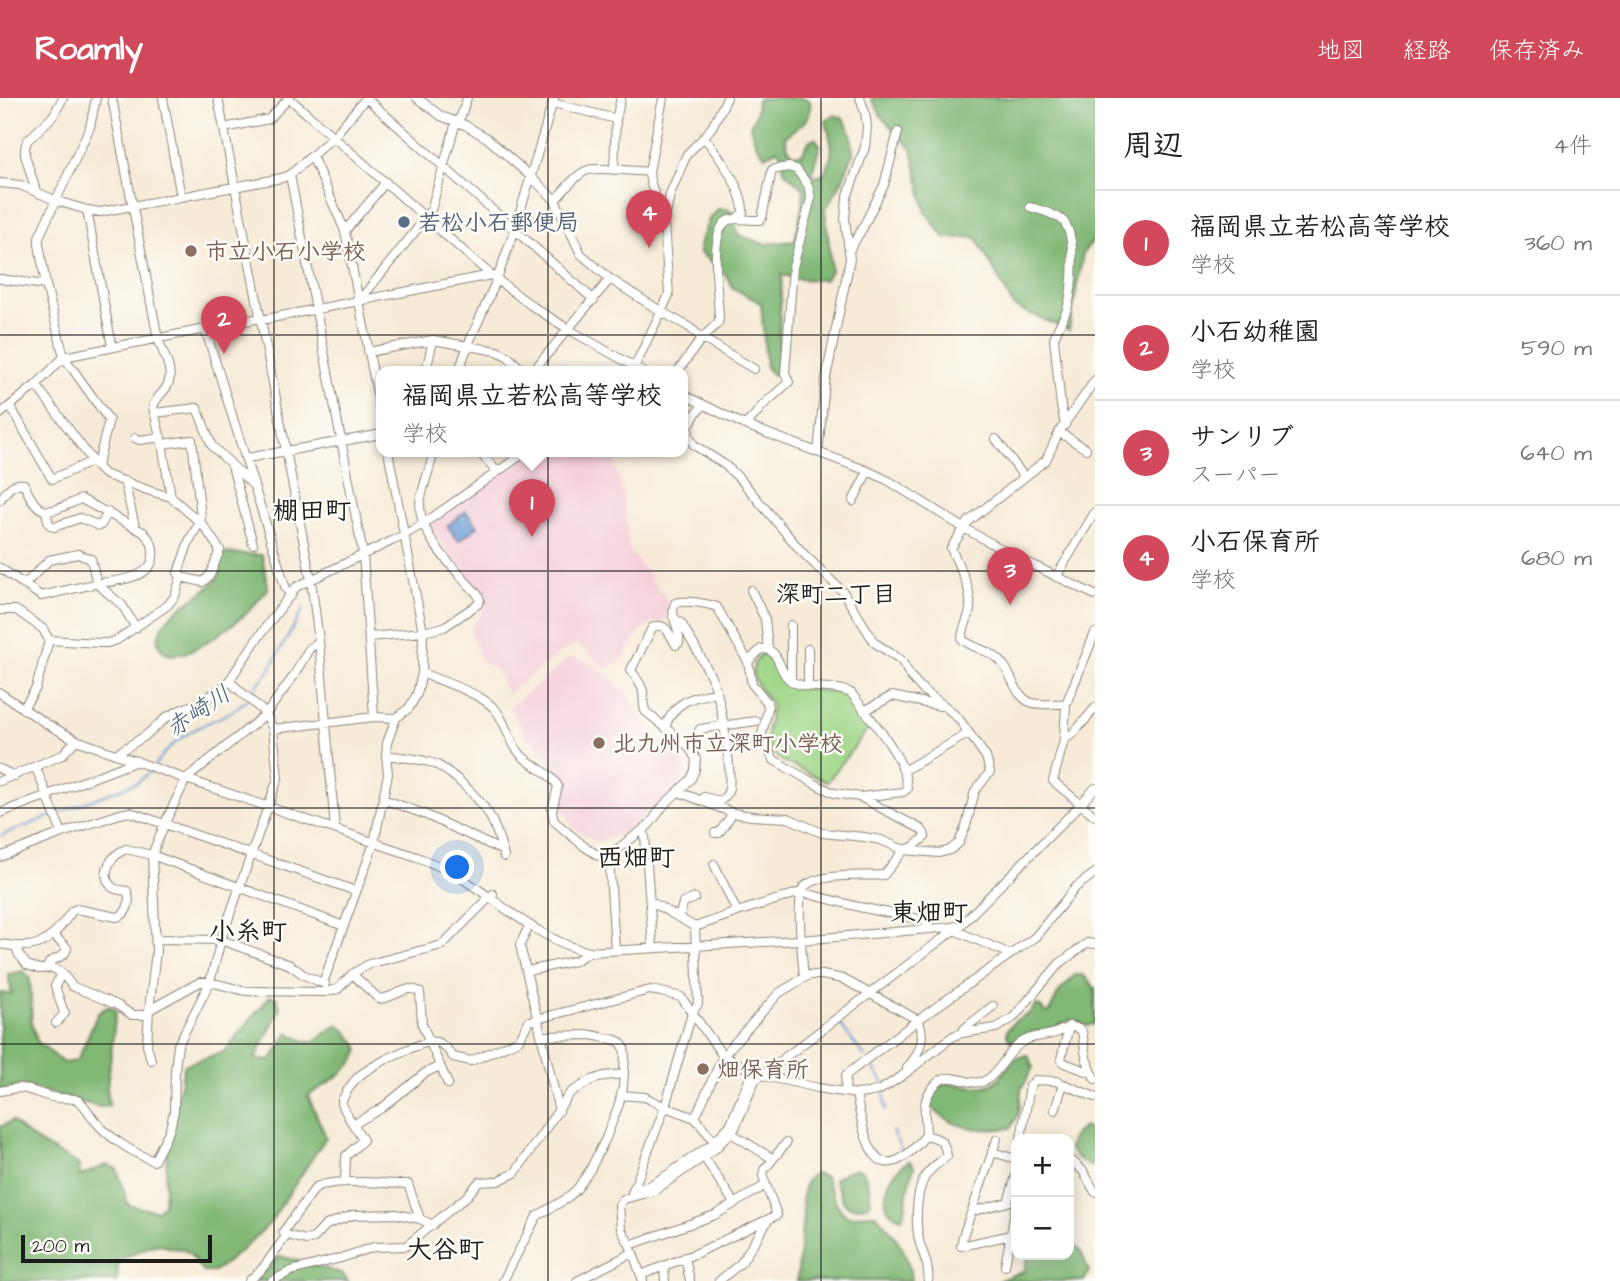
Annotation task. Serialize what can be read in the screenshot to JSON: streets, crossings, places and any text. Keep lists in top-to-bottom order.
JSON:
{
  "districts": [
    "棚田町",
    "深町二丁目",
    "西畑町",
    "東畑町",
    "小糸町",
    "大谷町"
  ],
  "water": ["赤崎川"],
  "places": [
    "若松小石郵便局",
    "市立小石小学校",
    "北九州市立深町小学校",
    "畑保育所"
  ],
  "scale_bar": "200 m",
  "page": {
    "header": "Roamly",
    "nav": ["地図", "経路", "保存済み"],
    "heading": ["周辺", "4件"],
    "list": [
      {
        "mark": "1",
        "name": "福岡県立若松高等学校",
        "note": "学校",
        "value": "360 m"
      },
      {
        "mark": "2",
        "name": "小石幼稚園",
        "note": "学校",
        "value": "590 m"
      },
      {
        "mark": "3",
        "name": "サンリブ",
        "note": "スーパー",
        "value": "640 m"
      },
      {
        "mark": "4",
        "name": "小石保育所",
        "note": "学校",
        "value": "680 m"
      }
    ],
    "pins": [
      "4",
      "2",
      "1",
      "3"
    ],
    "popup": ["福岡県立若松高等学校", "学校"],
    "map_buttons": ["+", "−"],
    "scale": "200 m"
  }
}
